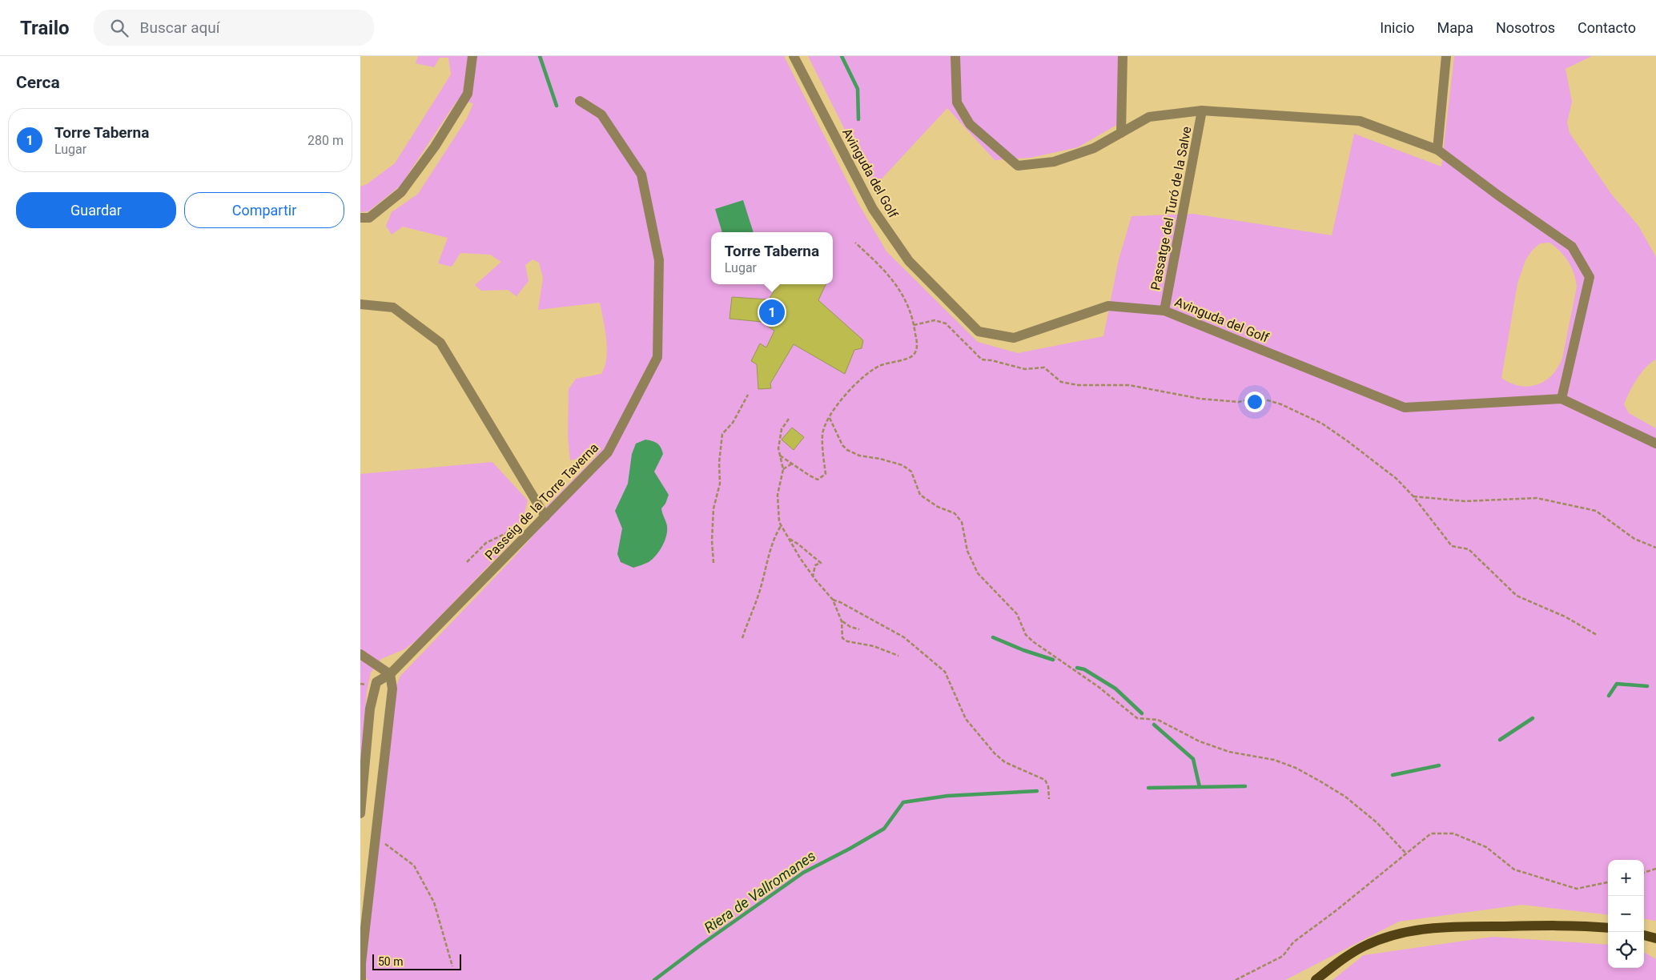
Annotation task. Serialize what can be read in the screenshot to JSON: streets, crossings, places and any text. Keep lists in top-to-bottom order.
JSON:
{
  "streets": {
    "street": ["Avinguda del Golf", "Passatge del Turó de la Salve", "Passeig de la Torre Taverna"]
  },
  "crossings": [
    ["Avinguda del Golf", "Passatge del Turó de la Salve"]
  ],
  "water": ["Riera de Vallromanes"],
  "scale_bar": "50 m",
  "page": {
    "header": "Trailo",
    "search": "Buscar aquí",
    "nav": [
      "Inicio",
      "Mapa",
      "Nosotros",
      "Contacto"
    ],
    "heading": "Cerca",
    "list": [
      {
        "mark": "1",
        "name": "Torre Taberna",
        "note": "Lugar",
        "value": "280 m"
      }
    ],
    "buttons": ["Guardar", "Compartir"],
    "popup": ["Torre Taberna", "Lugar"],
    "pins": "1",
    "map_buttons": ["+", "−"],
    "scale": "50 m"
  }
}
